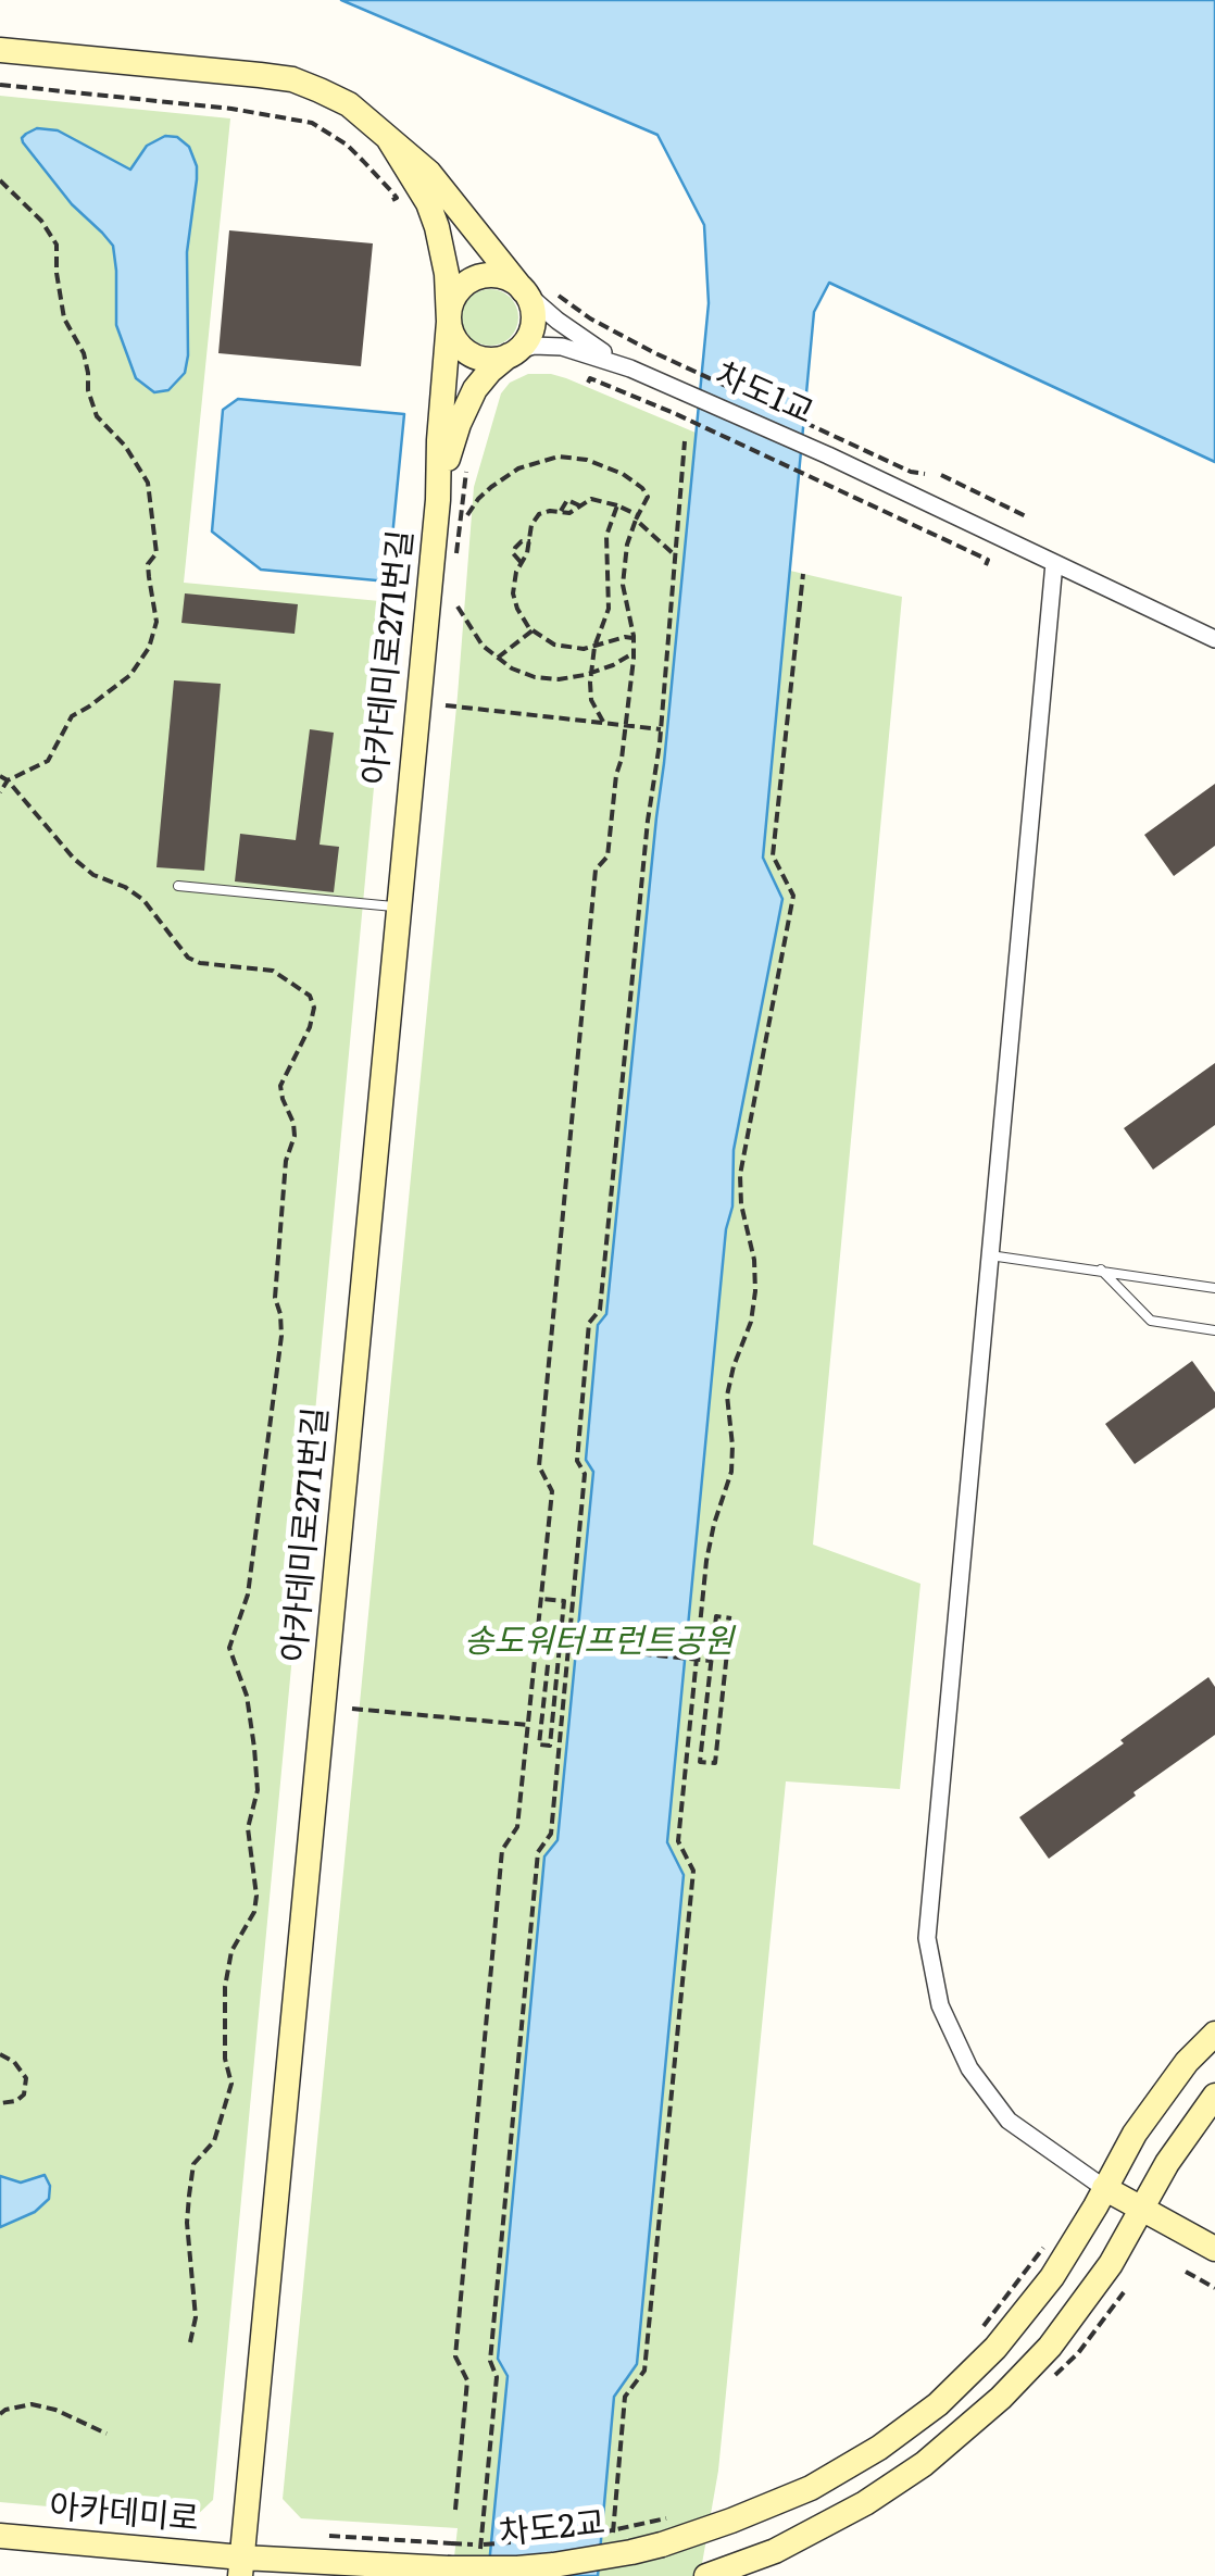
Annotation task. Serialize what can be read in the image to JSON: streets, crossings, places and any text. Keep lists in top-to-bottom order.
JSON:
{
  "streets": {
    "street": [
      "차도1교",
      "아카데미로271번길",
      "아카데미로",
      "차도2교"
    ]
  },
  "crossings": [
    ["아카데미로271번길", "아카데미로"],
    ["아카데미로271번길", "차도2교"],
    ["아카데미로", "차도2교"]
  ],
  "parks": ["송도워터프런트공원"]
}
